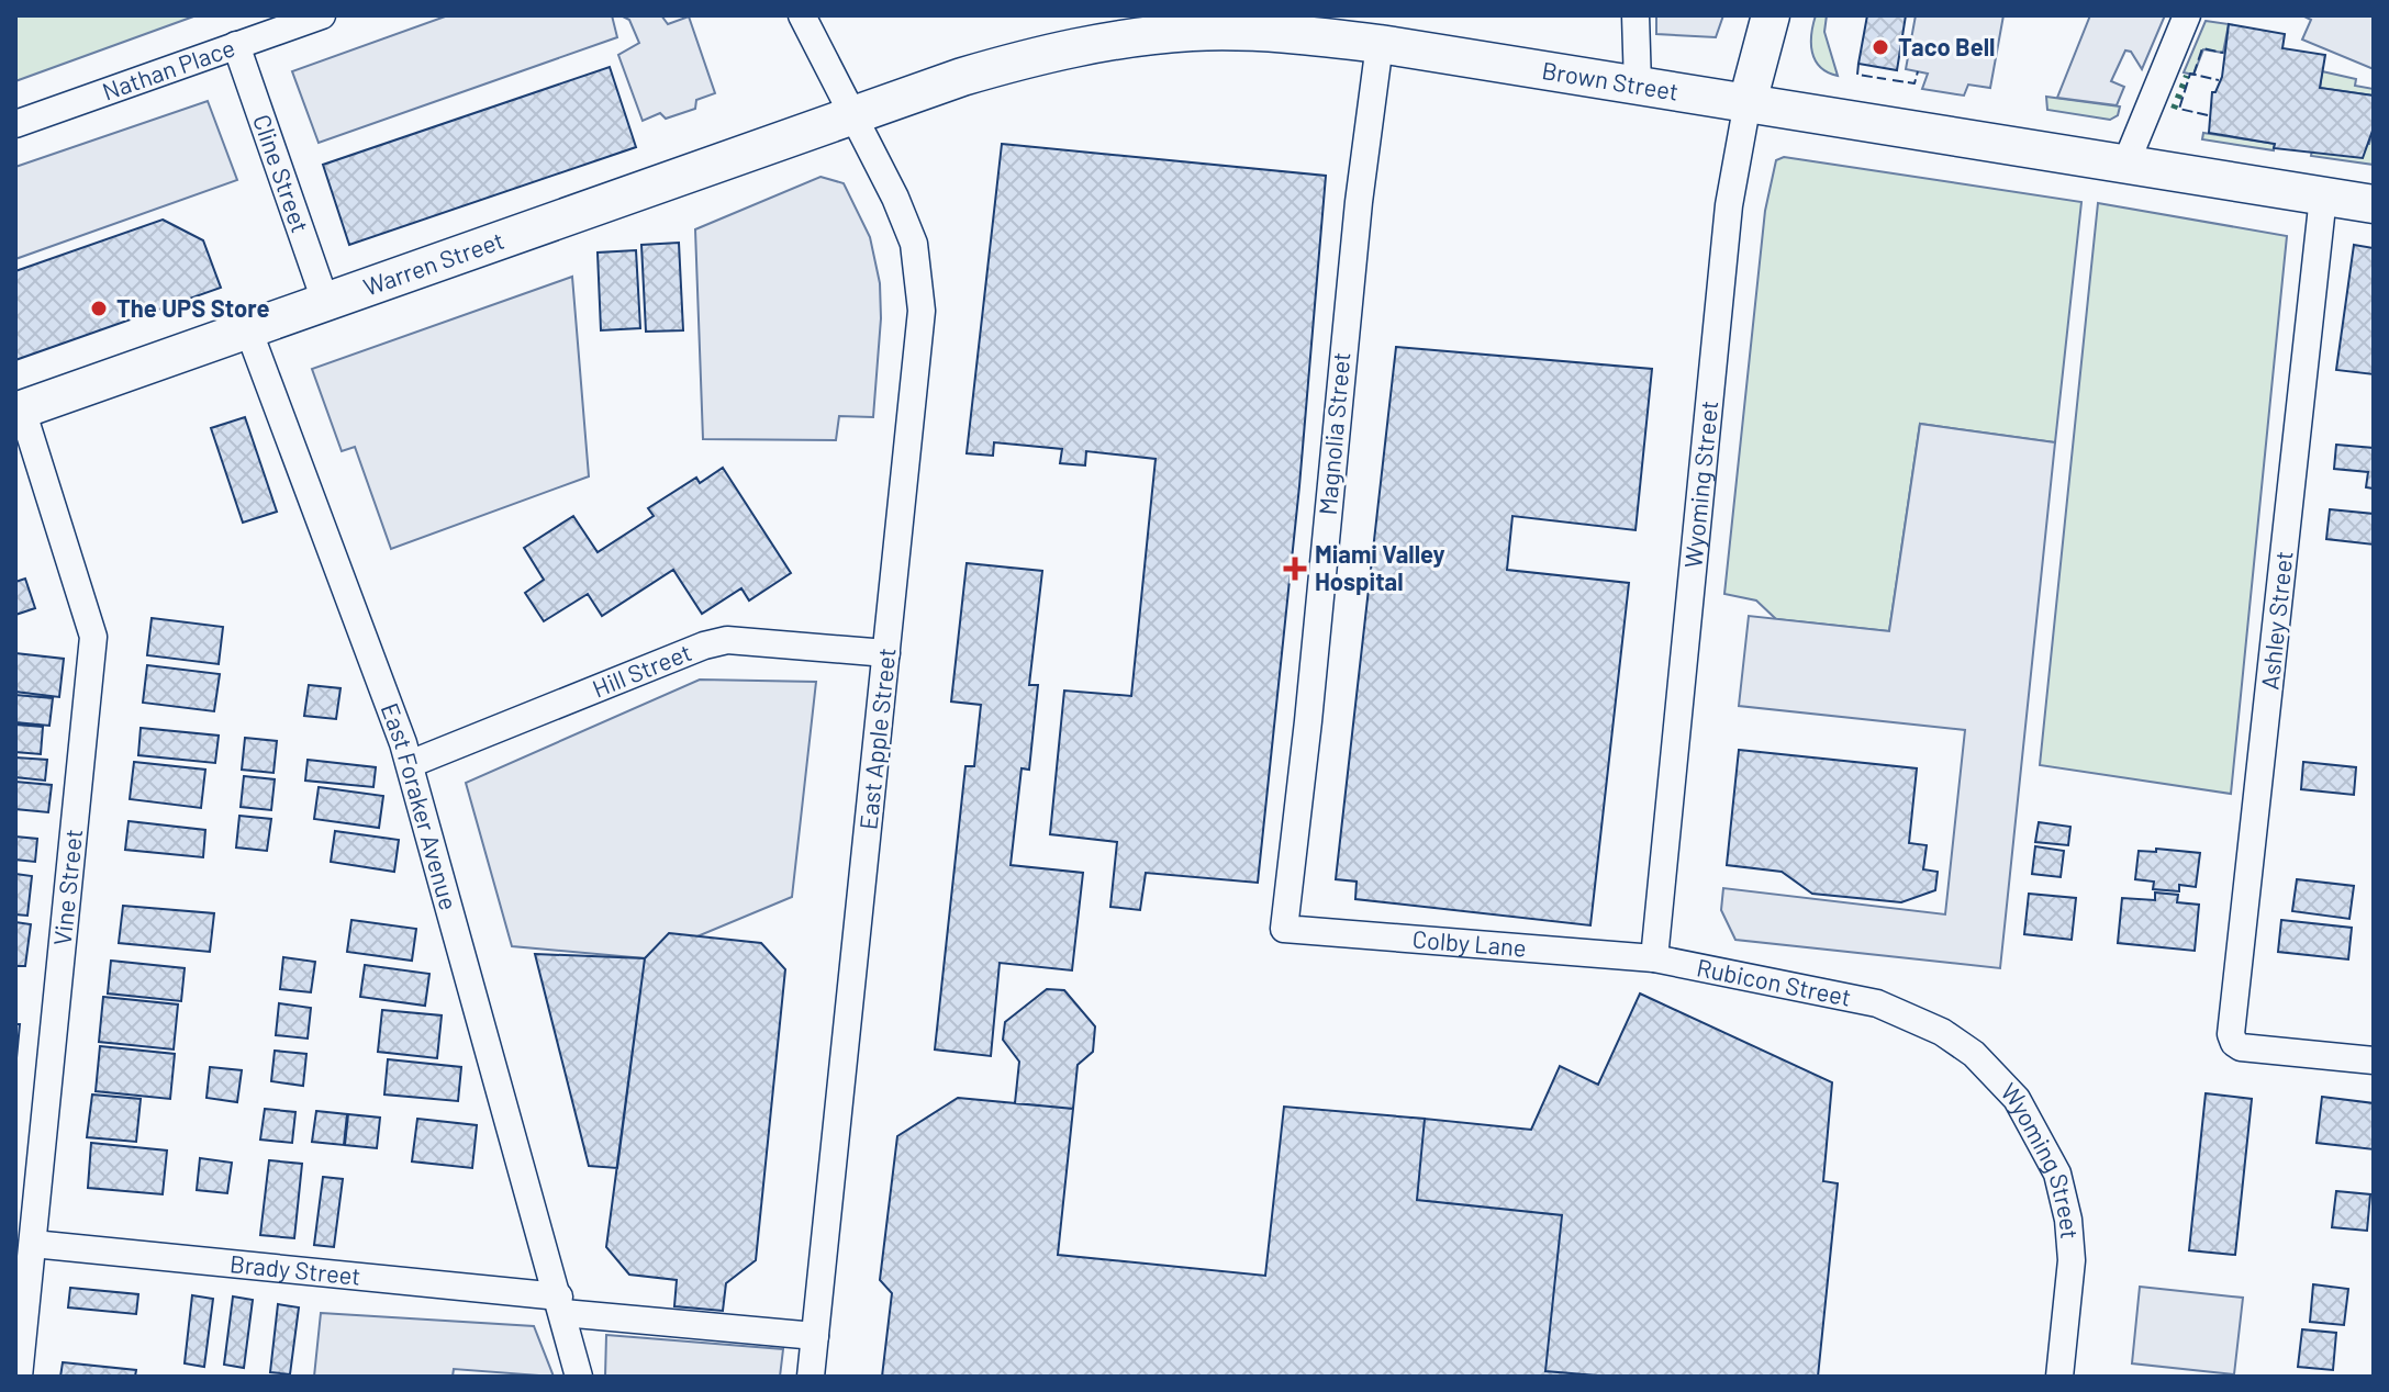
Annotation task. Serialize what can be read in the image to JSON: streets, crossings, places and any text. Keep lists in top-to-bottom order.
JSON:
{
  "streets": {
    "street": [
      "Nathan Place",
      "Brown Street",
      "Cline Street",
      "Warren Street",
      "Magnolia Street",
      "Wyoming Street",
      "Ashley Street",
      "Hill Street",
      "East Apple Street",
      "East Foraker Avenue",
      "Vine Street",
      "Colby Lane",
      "Rubicon Street",
      "Brady Street"
    ]
  },
  "crossings": [
    ["Nathan Place", "Cline Street"],
    ["Brown Street", "Warren Street"],
    ["Brown Street", "Magnolia Street"],
    ["Brown Street", "Wyoming Street"],
    ["Brown Street", "Ashley Street"],
    ["Brown Street", "East Apple Street"],
    ["Cline Street", "Warren Street"],
    ["Warren Street", "East Apple Street"],
    ["Warren Street", "East Foraker Avenue"],
    ["Warren Street", "Vine Street"],
    ["Magnolia Street", "Colby Lane"],
    ["Wyoming Street", "Colby Lane"],
    ["Wyoming Street", "Rubicon Street"],
    ["Hill Street", "East Apple Street"],
    ["Hill Street", "East Foraker Avenue"],
    ["East Apple Street", "Brady Street"],
    ["East Foraker Avenue", "Brady Street"],
    ["Vine Street", "Brady Street"],
    ["Colby Lane", "Rubicon Street"]
  ],
  "places": {
    "other": ["Taco Bell", "The UPS Store"],
    "health": ["Miami Valley Hospital"]
  }
}
